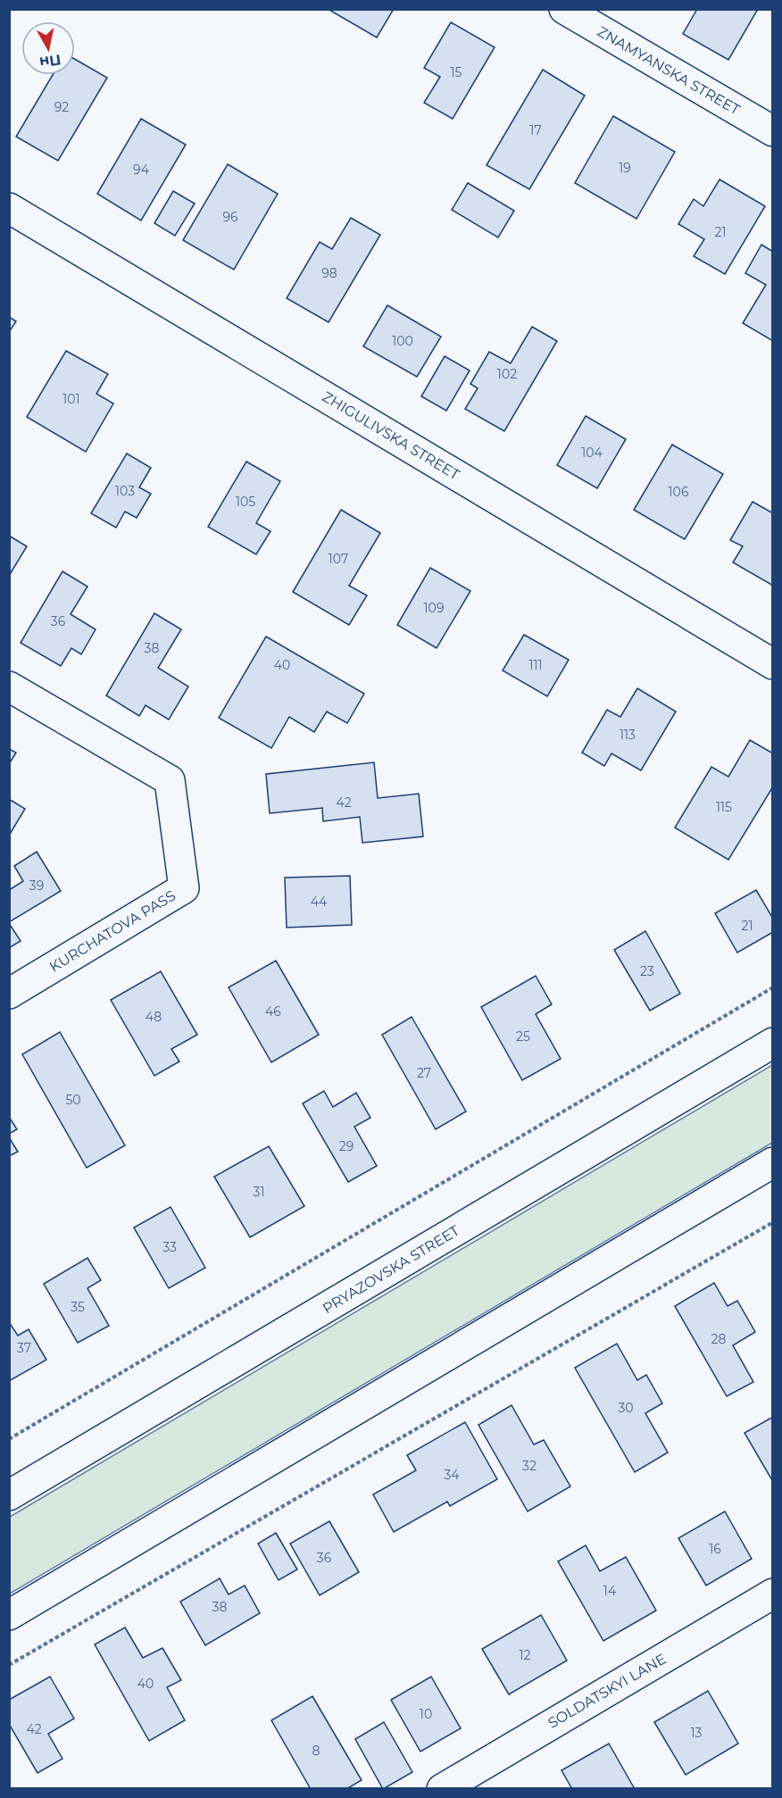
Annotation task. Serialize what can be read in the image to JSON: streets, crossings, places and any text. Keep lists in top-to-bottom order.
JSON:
{
  "streets": {
    "street": [
      "ZNAMYANSKA STREET",
      "ZHIGULIVSKA STREET",
      "KURCHATOVA PASS",
      "PRYAZOVSKA STREET",
      "SOLDATSKYI LANE"
    ]
  },
  "house_numbers": [
    "15",
    "92",
    "17",
    "19",
    "94",
    "96",
    "21",
    "98",
    "100",
    "102",
    "101",
    "104",
    "103",
    "106",
    "105",
    "107",
    "109",
    "36",
    "38",
    "40",
    "111",
    "113",
    "42",
    "115",
    "39",
    "44",
    "21",
    "23",
    "46",
    "48",
    "25",
    "27",
    "50",
    "29",
    "31",
    "33",
    "35",
    "28",
    "37",
    "30",
    "32",
    "34",
    "16",
    "36",
    "14",
    "38",
    "12",
    "40",
    "10",
    "42",
    "13",
    "8"
  ],
  "north": "bottom"
}
